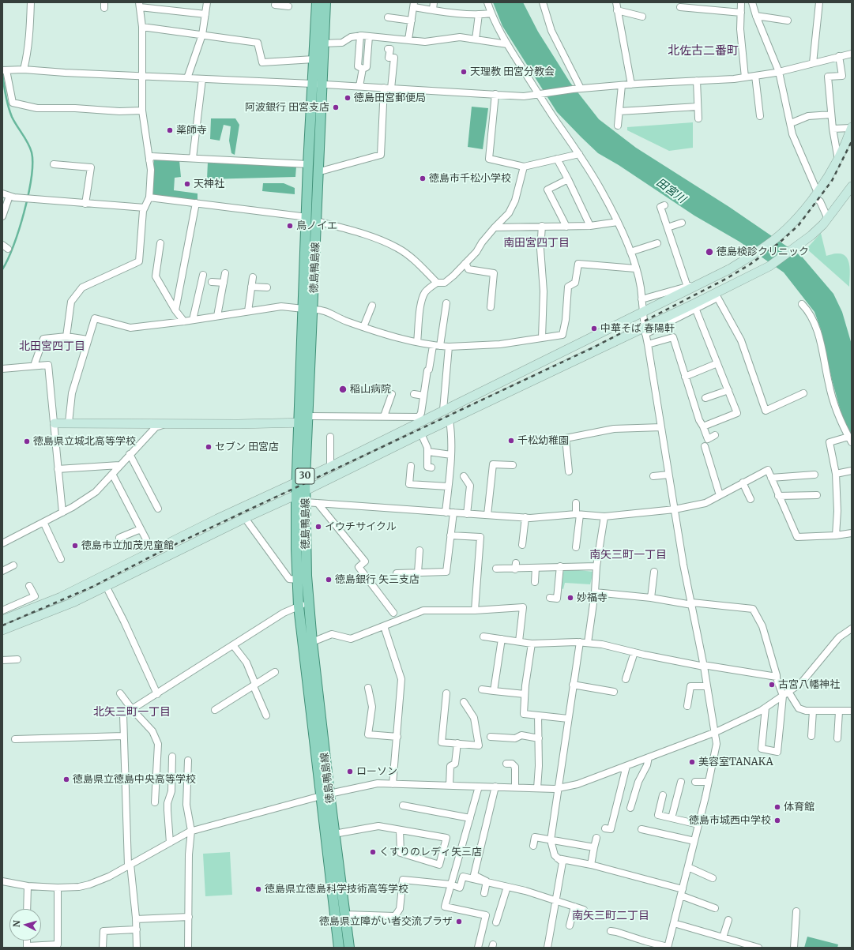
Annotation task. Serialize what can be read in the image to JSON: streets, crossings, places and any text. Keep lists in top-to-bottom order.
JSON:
{
  "streets": {
    "main road": ["徳島鴨島線", "30"]
  },
  "districts": [
    "北佐古二番町",
    "南田宮四丁目",
    "北田宮四丁目",
    "南矢三町一丁目",
    "北矢三町一丁目",
    "南矢三町二丁目"
  ],
  "water": ["田宮川"],
  "places": [
    "天理教 田宮分教会",
    "徳島田宮郵便局",
    "阿波銀行 田宮支店",
    "薬師寺",
    "徳島市千松小学校",
    "天神社",
    "鳥ノイエ",
    "徳島検診クリニック",
    "中華そば 春陽軒",
    "稲山病院",
    "千松幼稚園",
    "徳島県立城北高等学校",
    "セブン 田宮店",
    "イウチサイクル",
    "徳島市立加茂児童館",
    "徳島銀行 矢三支店",
    "妙福寺",
    "古宮八幡神社",
    "美容室TANAKA",
    "ローソン",
    "徳島県立徳島中央高等学校",
    "体育館",
    "徳島市城西中学校",
    "くすりのレディ矢三店",
    "徳島県立徳島科学技術高等学校",
    "徳島県立障がい者交流プラザ"
  ],
  "north": "left"
}
